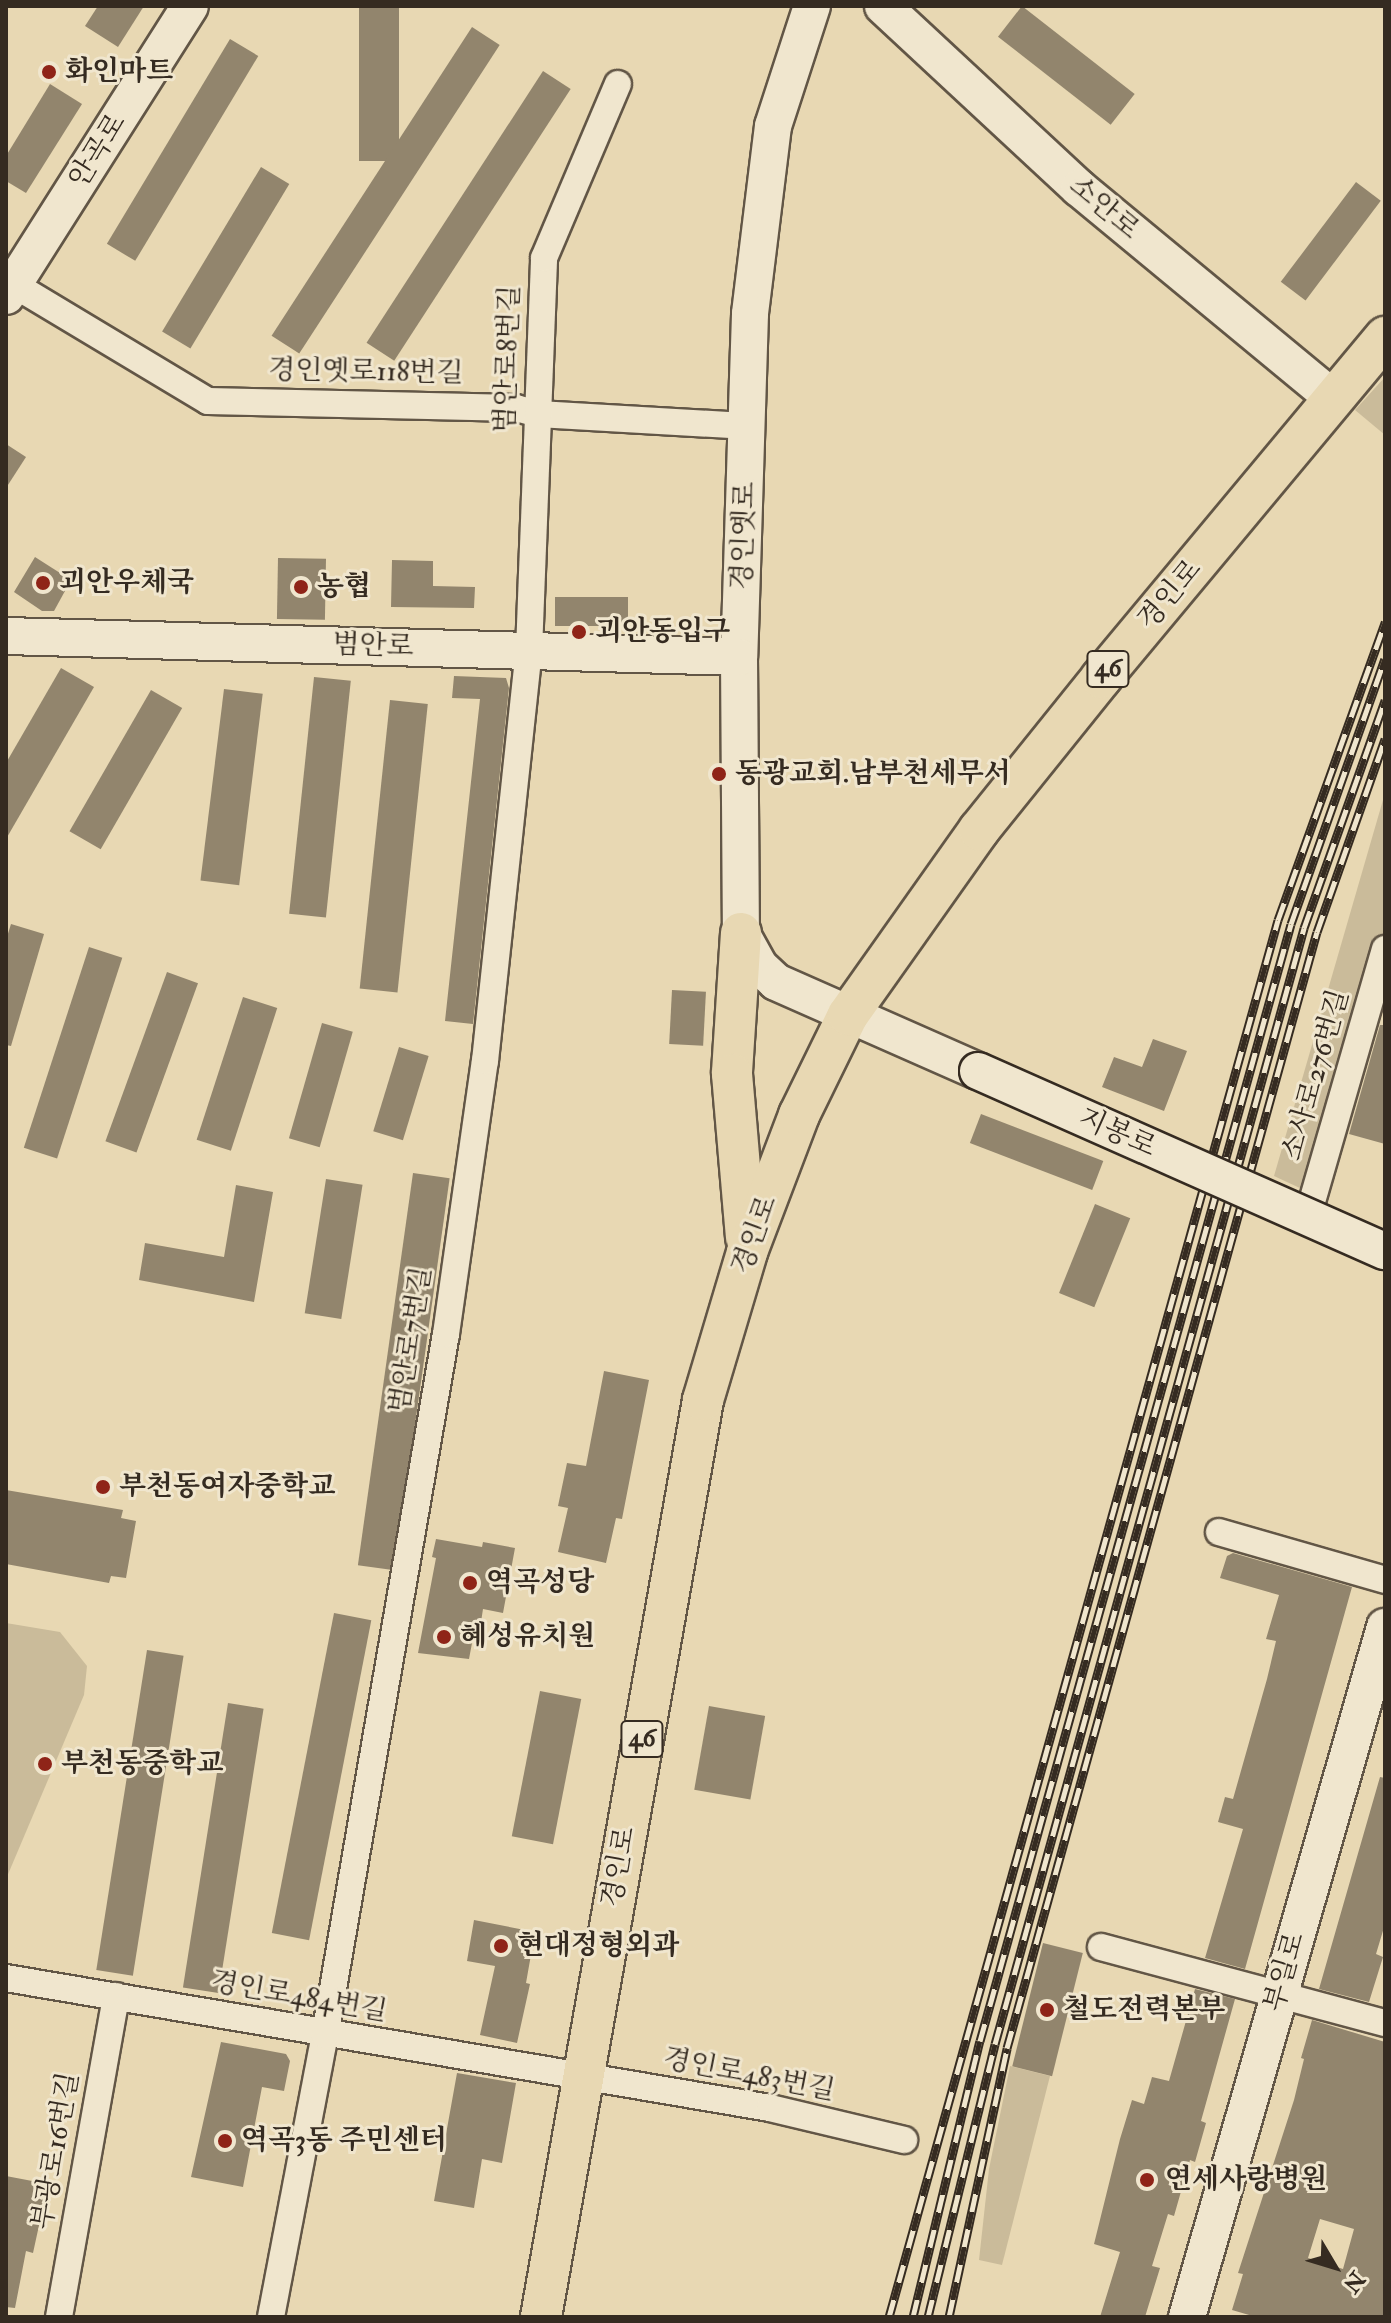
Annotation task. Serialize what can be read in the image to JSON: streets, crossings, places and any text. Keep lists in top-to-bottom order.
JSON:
{
  "streets": {
    "main road": ["경인로", "46"],
    "street": [
      "안곡로",
      "소안로",
      "범안로8번길",
      "경인옛로118번길",
      "경인옛로",
      "범안로",
      "소사로276번길",
      "지봉로",
      "범안로7번길",
      "부일로",
      "경인로484번길",
      "경인로483번길",
      "부광로16번길"
    ]
  },
  "crossings": [
    ["안곡로", "경인옛로118번길"],
    ["소안로", "경인로"],
    ["범안로8번길", "경인옛로118번길"],
    ["범안로8번길", "범안로"],
    ["범안로8번길", "범안로7번길"],
    ["경인옛로118번길", "경인옛로"],
    ["경인옛로", "경인로"],
    ["경인옛로", "범안로"],
    ["경인옛로", "지봉로"],
    ["경인로", "지봉로"],
    ["경인로", "경인로484번길"],
    ["경인로", "경인로483번길"],
    ["범안로", "범안로7번길"],
    ["범안로7번길", "경인로484번길"],
    ["경인로484번길", "경인로483번길"],
    ["경인로484번길", "부광로16번길"]
  ],
  "places": [
    "화인마트",
    "괴안우체국",
    "농협",
    "괴안동입구",
    "동광교회.남부천세무서",
    "부천동여자중학교",
    "역곡성당",
    "혜성유치원",
    "부천동중학교",
    "현대정형외과",
    "철도전력본부",
    "역곡3동 주민센터",
    "연세사랑병원"
  ],
  "north": "bottom right"
}
